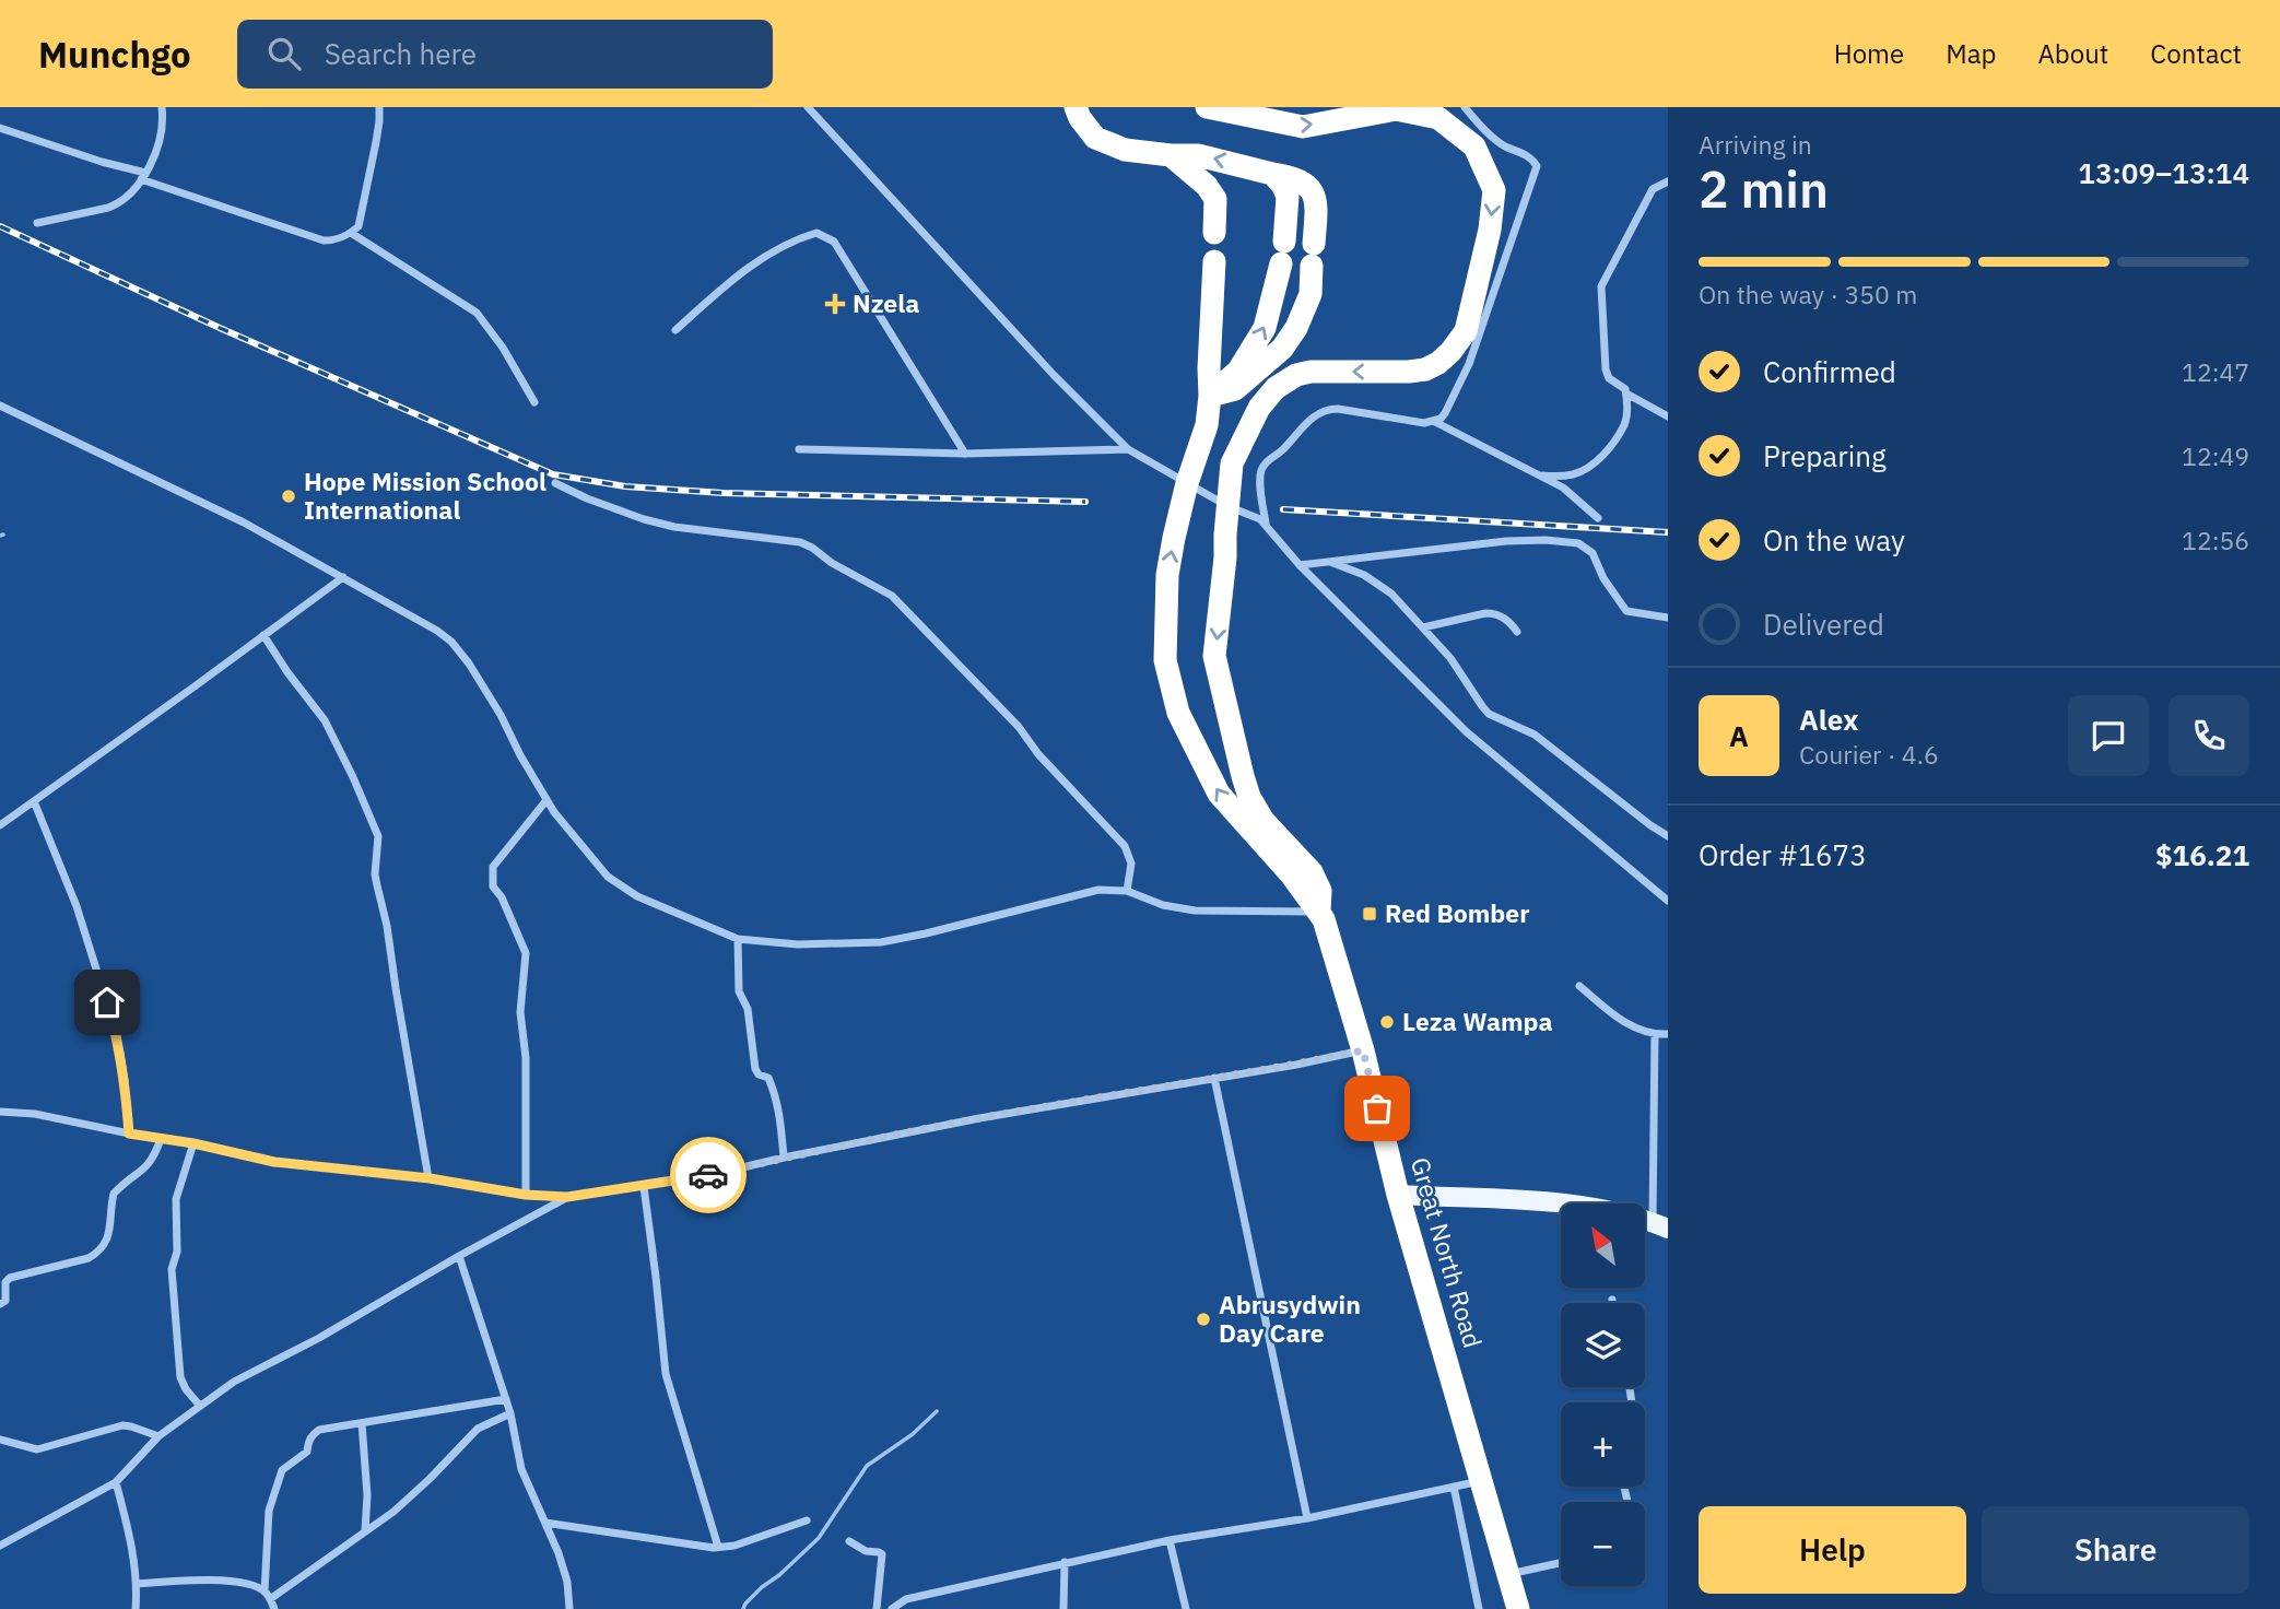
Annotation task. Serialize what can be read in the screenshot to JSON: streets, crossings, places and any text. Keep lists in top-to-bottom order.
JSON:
{
  "streets": {
    "highway": ["Great North Road"]
  },
  "places": {
    "health": ["Nzela"],
    "other": ["Hope Mission School International", "Leza Wampa", "Abrusydwin Day Care"],
    "transit": ["Red Bomber"]
  },
  "north": "top left",
  "page": {
    "header": "Munchgo",
    "search": "Search here",
    "nav": [
      "Home",
      "Map",
      "About",
      "Contact"
    ],
    "heading": ["2 min", "Arriving in", "13:09–13:14"],
    "panel": [
      "Alex",
      "Courier · 4.6",
      "Order #1673",
      "$16.21"
    ],
    "bar": "On the way · 350 m",
    "list": [
      ["Confirmed", "12:47"],
      ["Preparing", "12:49"],
      ["On the way", "12:56"],
      "Delivered"
    ],
    "round": "A",
    "map_buttons": ["+", "−"],
    "buttons": ["Help", "Share"]
  }
}
